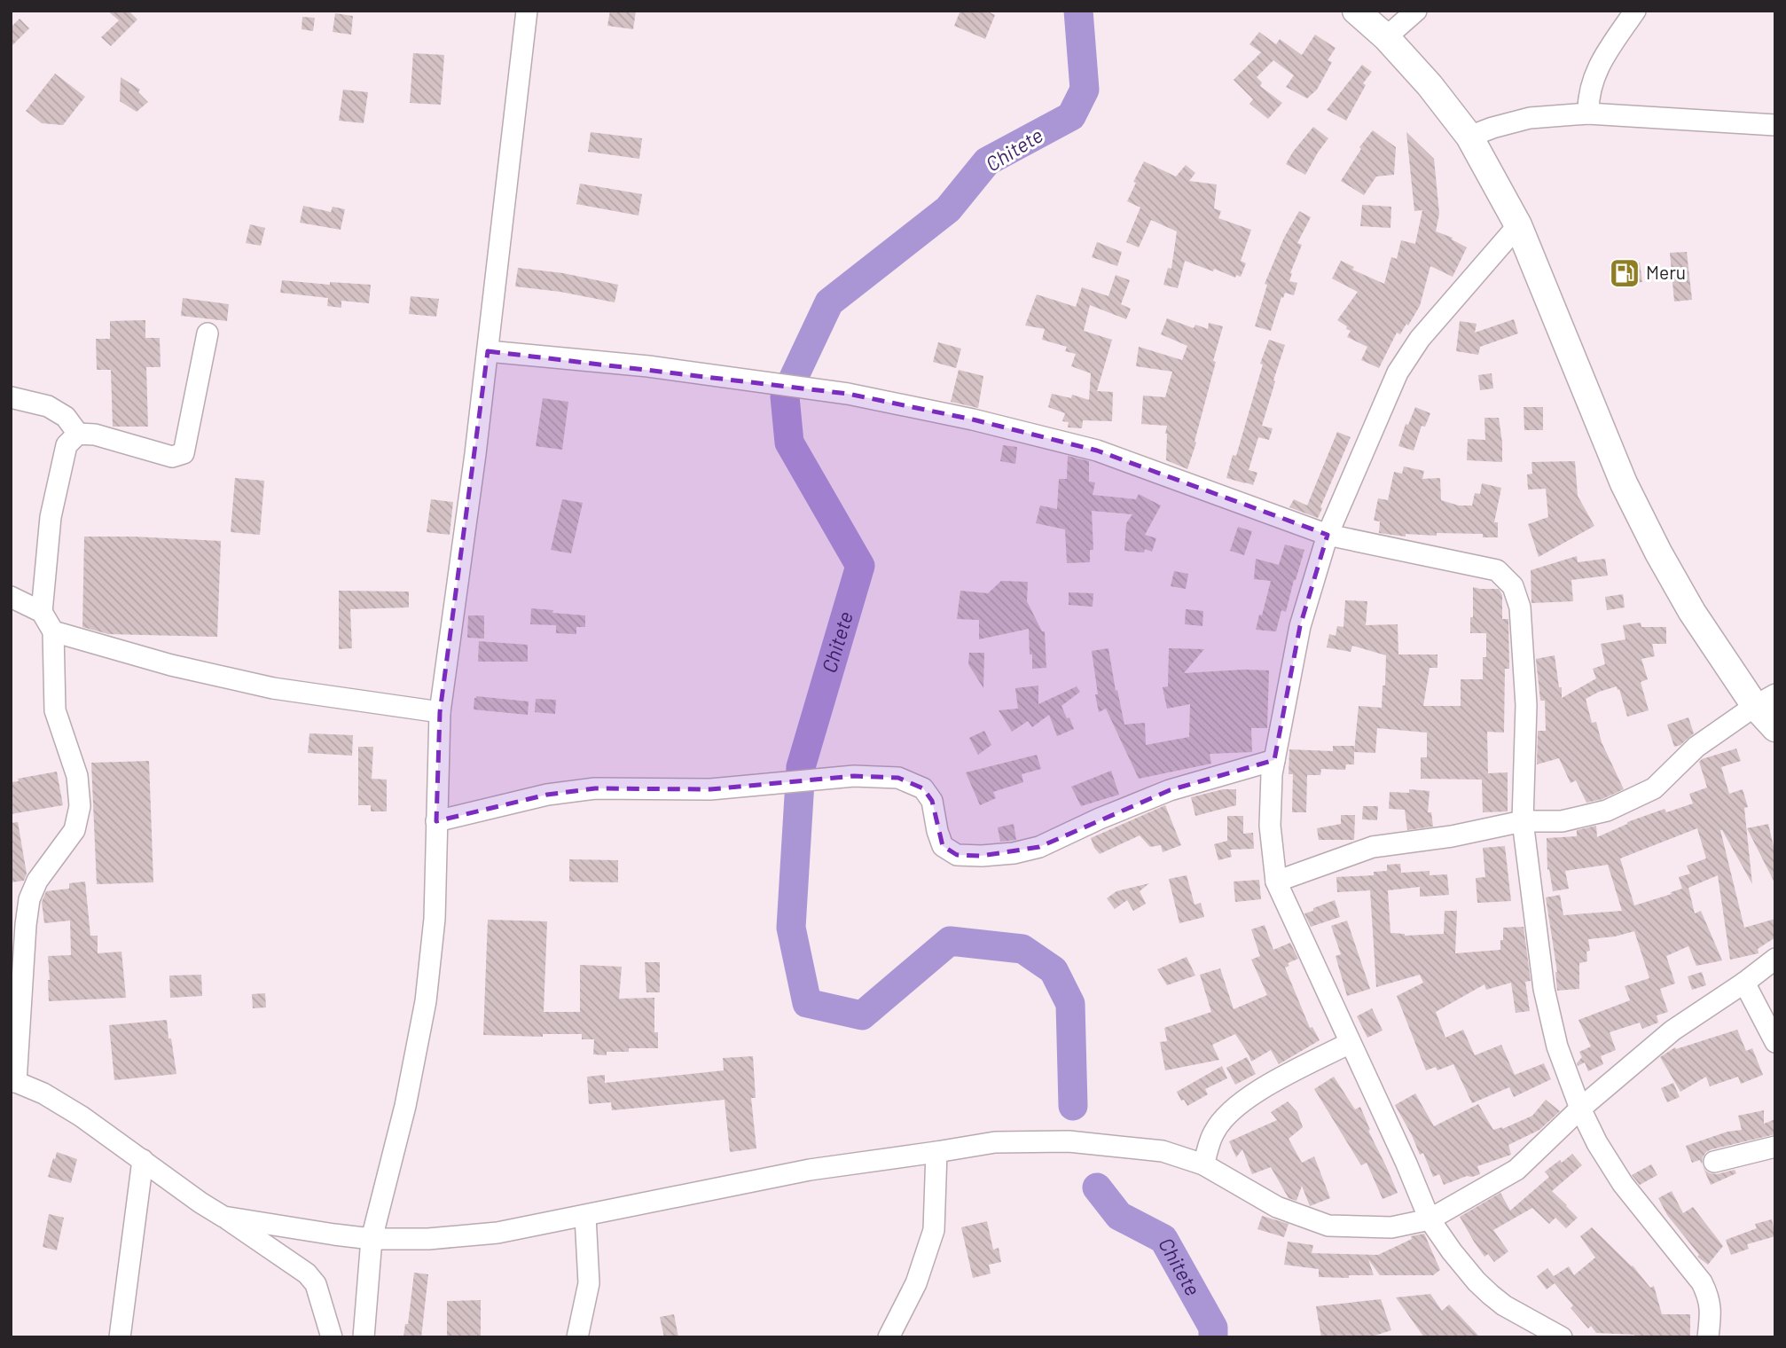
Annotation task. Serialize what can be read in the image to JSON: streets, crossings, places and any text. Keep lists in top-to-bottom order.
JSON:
{
  "water": ["Chitete"],
  "places": {
    "fuel station": ["Meru"]
  }
}
